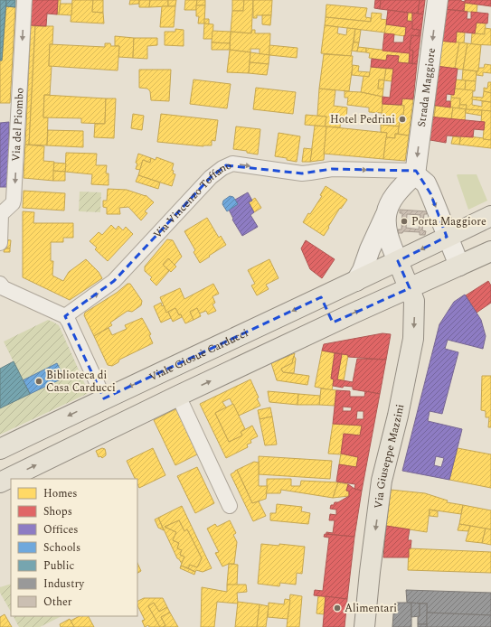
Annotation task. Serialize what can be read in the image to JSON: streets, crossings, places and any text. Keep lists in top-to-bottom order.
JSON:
{
  "streets": {
    "main road": ["Viale Giosuè Carducci", "Via Giuseppe Mazzini"],
    "street": ["Strada Maggiore", "Via del Piombo", "Via Vincenzo Toffano"]
  },
  "crossings": [
    ["Strada Maggiore", "Via Vincenzo Toffano"],
    ["Viale Giosuè Carducci", "Via Giuseppe Mazzini"]
  ],
  "one_way": [
    "Strada Maggiore",
    "Via del Piombo",
    "Via Vincenzo Toffano",
    "Via Giuseppe Mazzini"
  ],
  "places": [
    "Hotel Pedrini",
    "Porta Maggiore",
    "Biblioteca di Casa Carducci",
    "Alimentari"
  ],
  "legend": [
    "Homes",
    "Shops",
    "Offices",
    "Schools",
    "Public",
    "Industry",
    "Other"
  ]
}
